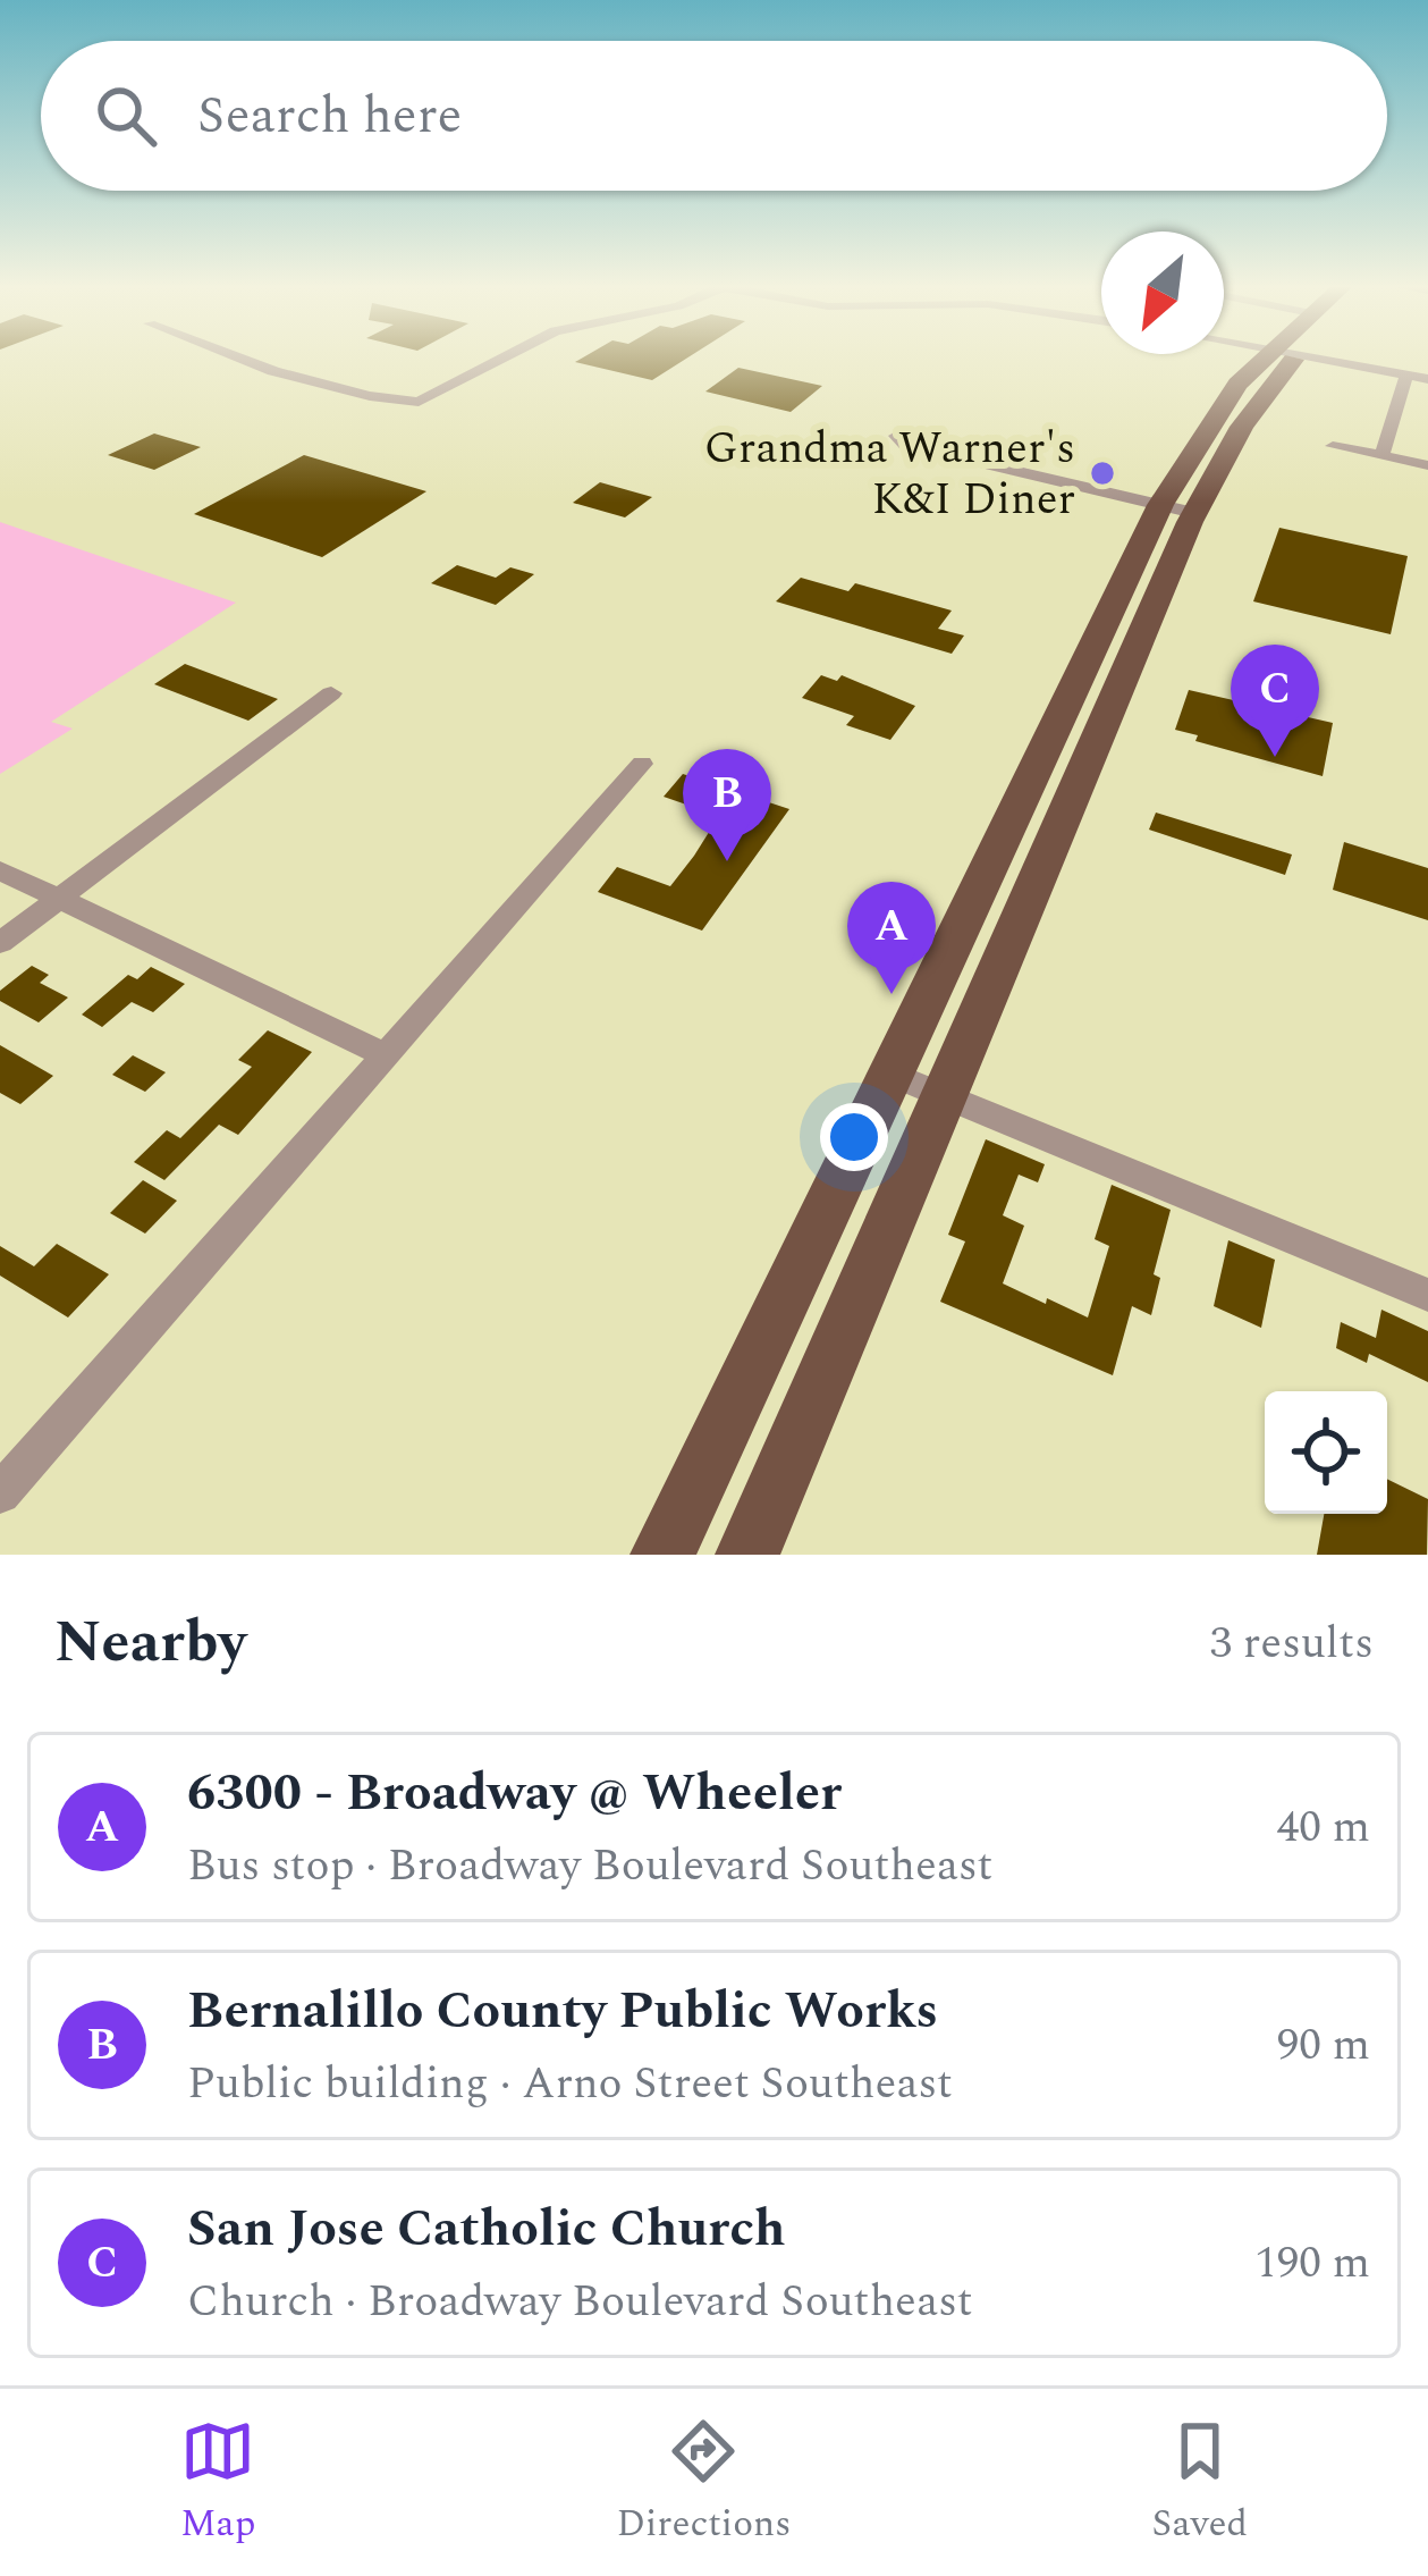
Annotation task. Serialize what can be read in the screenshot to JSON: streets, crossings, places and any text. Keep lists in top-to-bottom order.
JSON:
{
  "places": ["Grandma Warner's K&I Diner"],
  "north": "bottom left",
  "page": {
    "search": "Search here",
    "pins": ["C", "B", "A"],
    "heading": ["Nearby", "3 results"],
    "list": [
      {
        "mark": "A",
        "name": "6300 - Broadway @ Wheeler",
        "note": "Bus stop · Broadway Boulevard Southeast",
        "value": "40 m"
      },
      {
        "mark": "B",
        "name": "Bernalillo County Public Works",
        "note": "Public building · Arno Street Southeast",
        "value": "90 m"
      },
      {
        "mark": "C",
        "name": "San Jose Catholic Church",
        "note": "Church · Broadway Boulevard Southeast",
        "value": "190 m"
      }
    ],
    "nav": ["Map", "Directions", "Saved"]
  }
}
